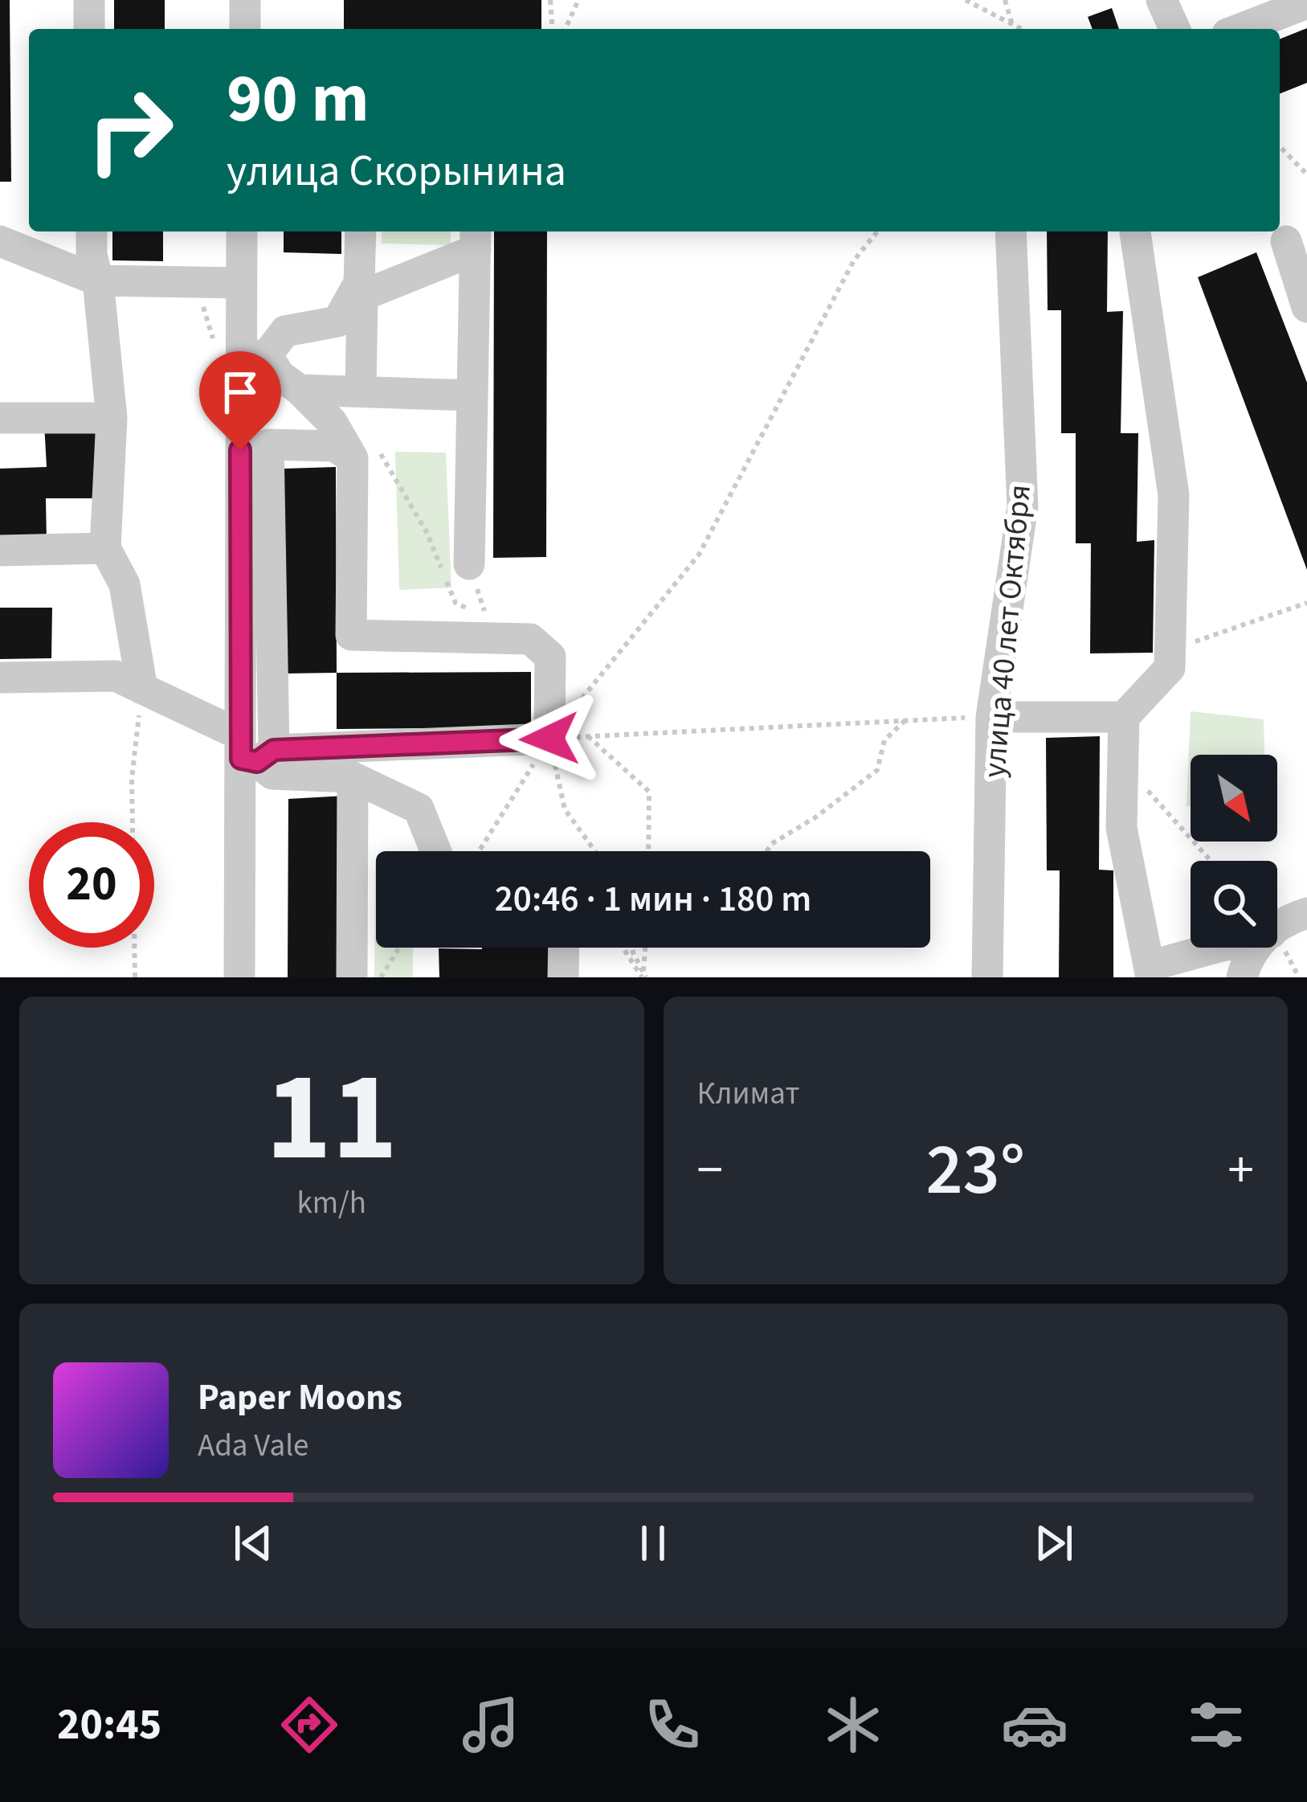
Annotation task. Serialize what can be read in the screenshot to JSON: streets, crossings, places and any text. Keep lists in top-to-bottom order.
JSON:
{
  "streets": {
    "street": ["улица 40 лет Октября"]
  },
  "north": "bottom right",
  "page": {
    "turn": ["90 m", "улица Скорынина"],
    "limit": "20",
    "trip": "20:46 · 1 мин · 180 m",
    "tile": [
      ["11", "km/h"],
      "Климат"
    ],
    "heat": ["−", "23°", "+"],
    "song": ["Paper Moons", "Ada Vale"],
    "tabs": "20:45"
  }
}
